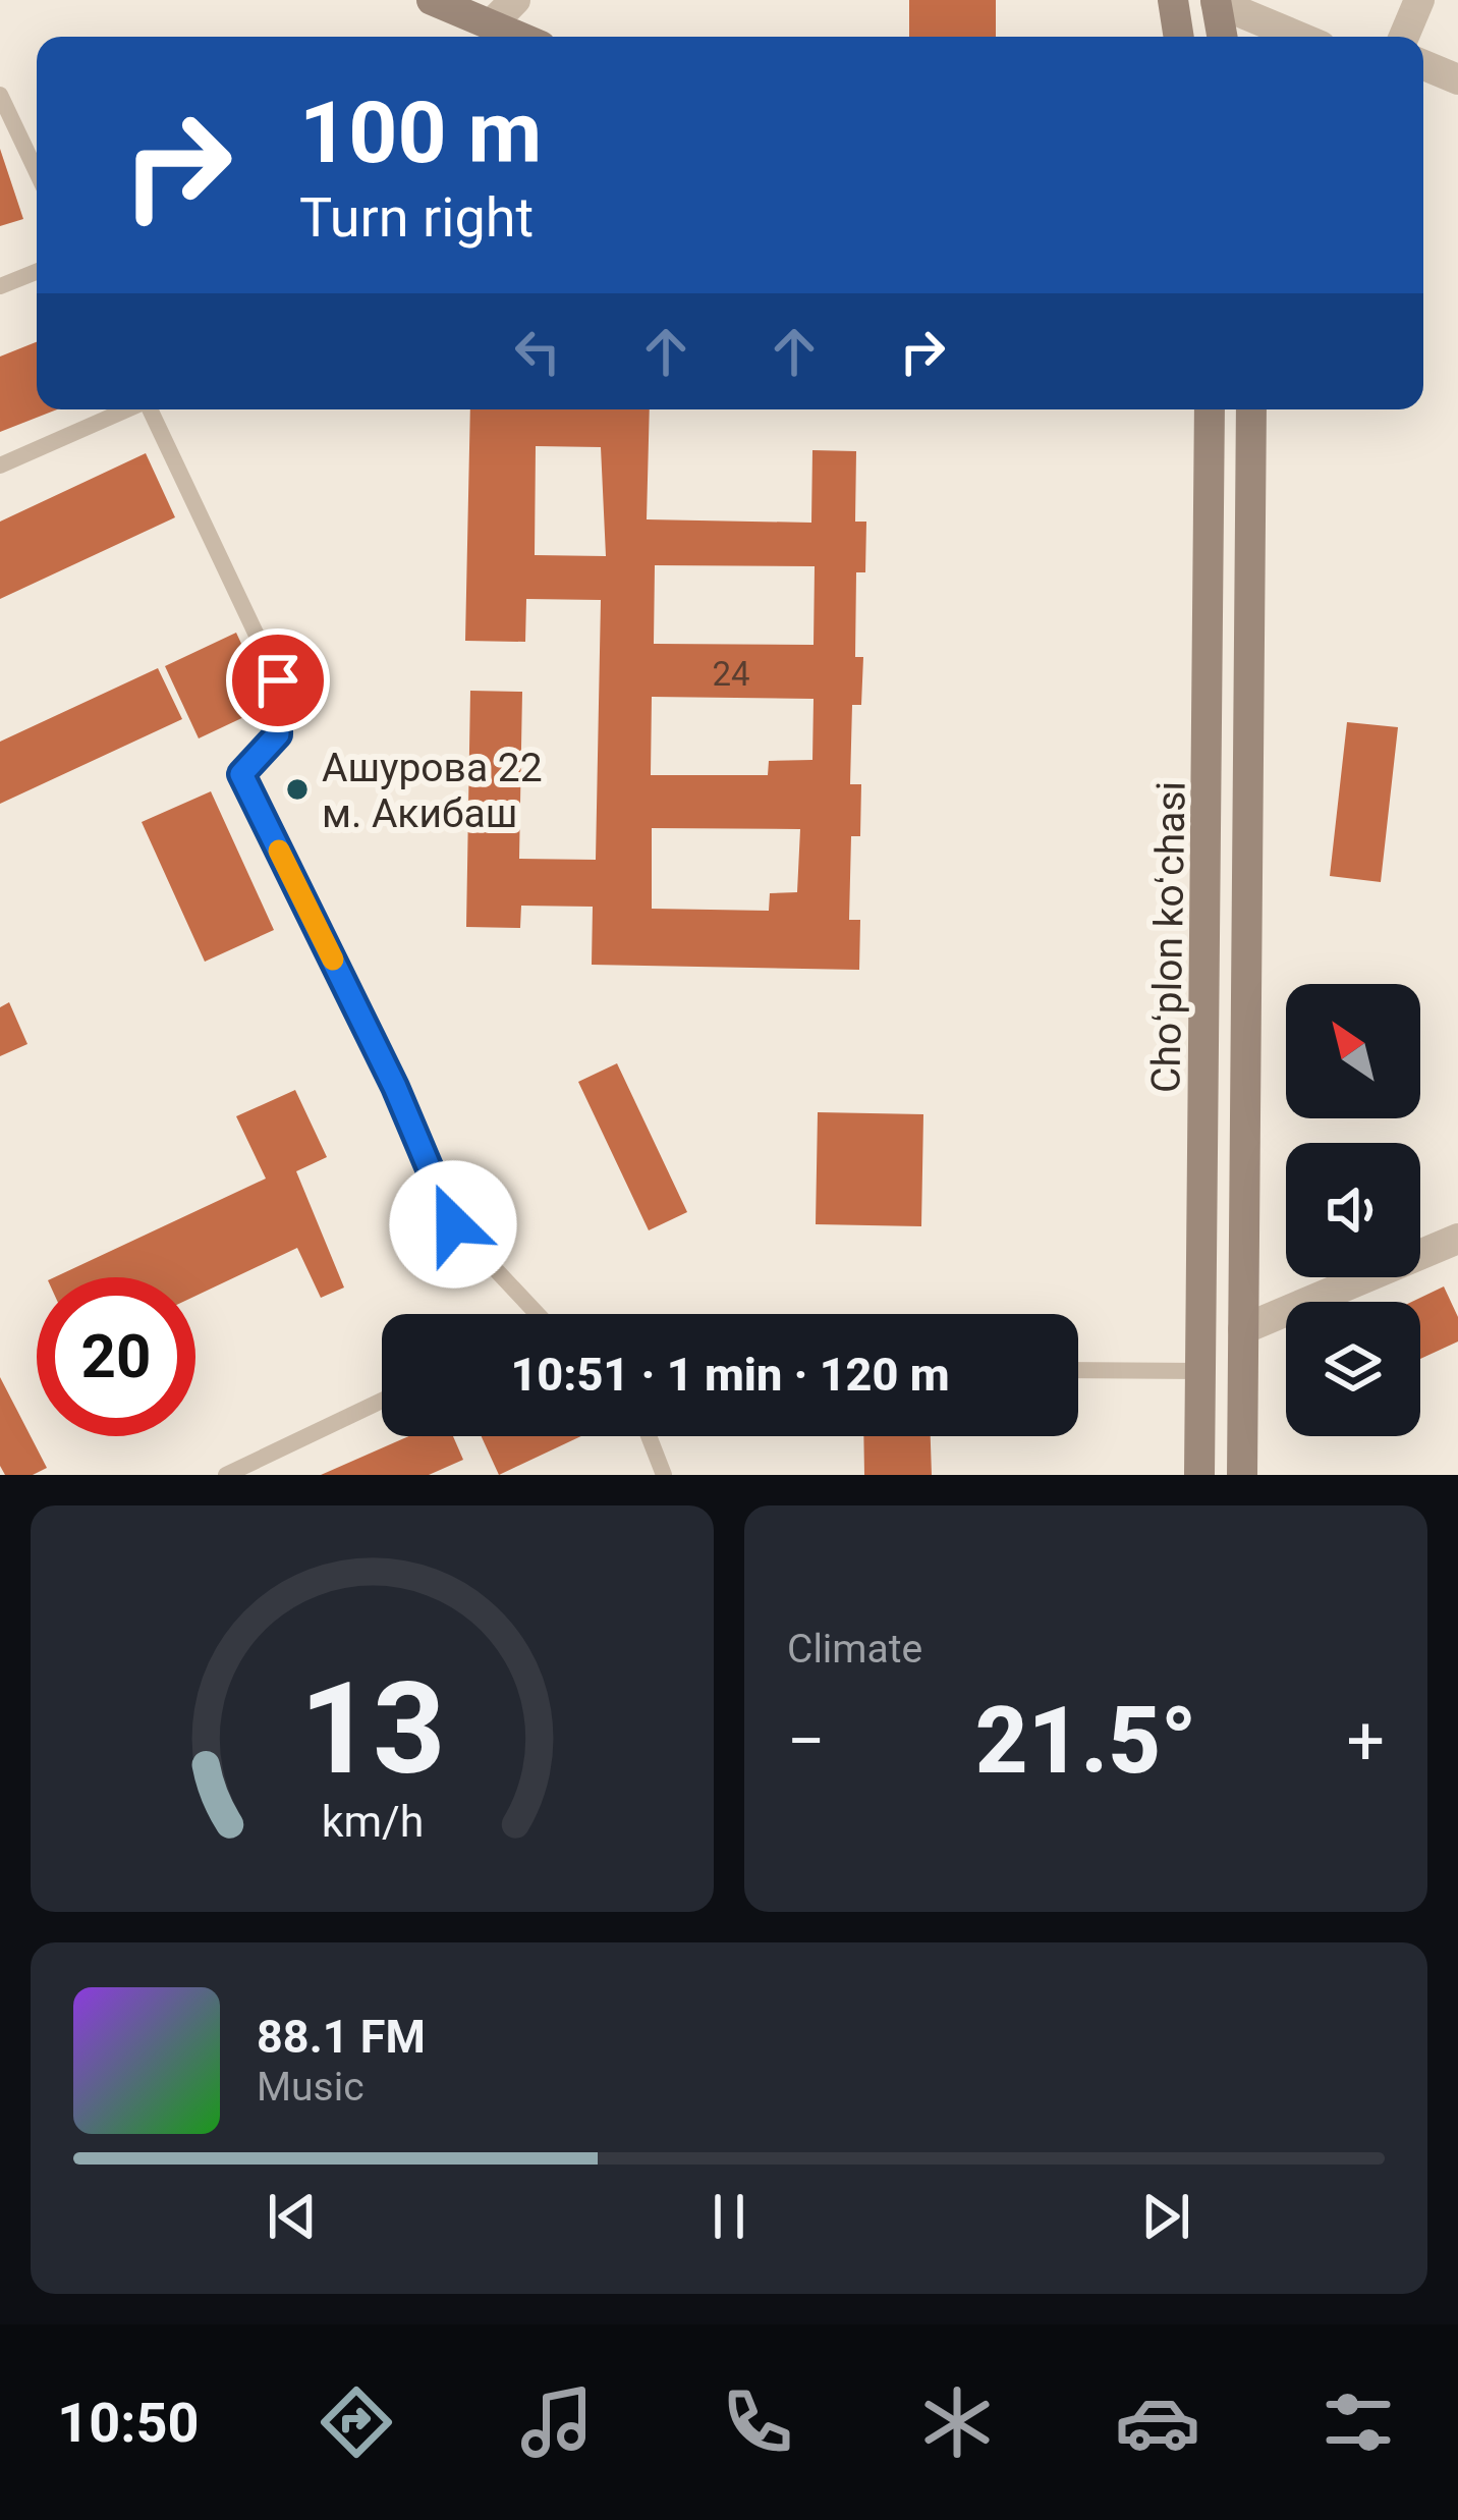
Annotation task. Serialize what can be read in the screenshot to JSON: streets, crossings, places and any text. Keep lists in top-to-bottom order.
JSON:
{
  "streets": {
    "main road": ["Choʻplon koʻchasi"]
  },
  "places": ["Ашурова 22 м. Акибаш"],
  "house_numbers": ["24"],
  "north": "top left",
  "page": {
    "turn": ["100 m", "Turn right"],
    "limit": "20",
    "trip": "10:51 · 1 min · 120 m",
    "tile": "Climate",
    "heat": ["−", "21.5°", "+"],
    "song": ["88.1 FM", "Music"],
    "tabs": "10:50",
    "gauge": ["13", "km/h"]
  }
}
